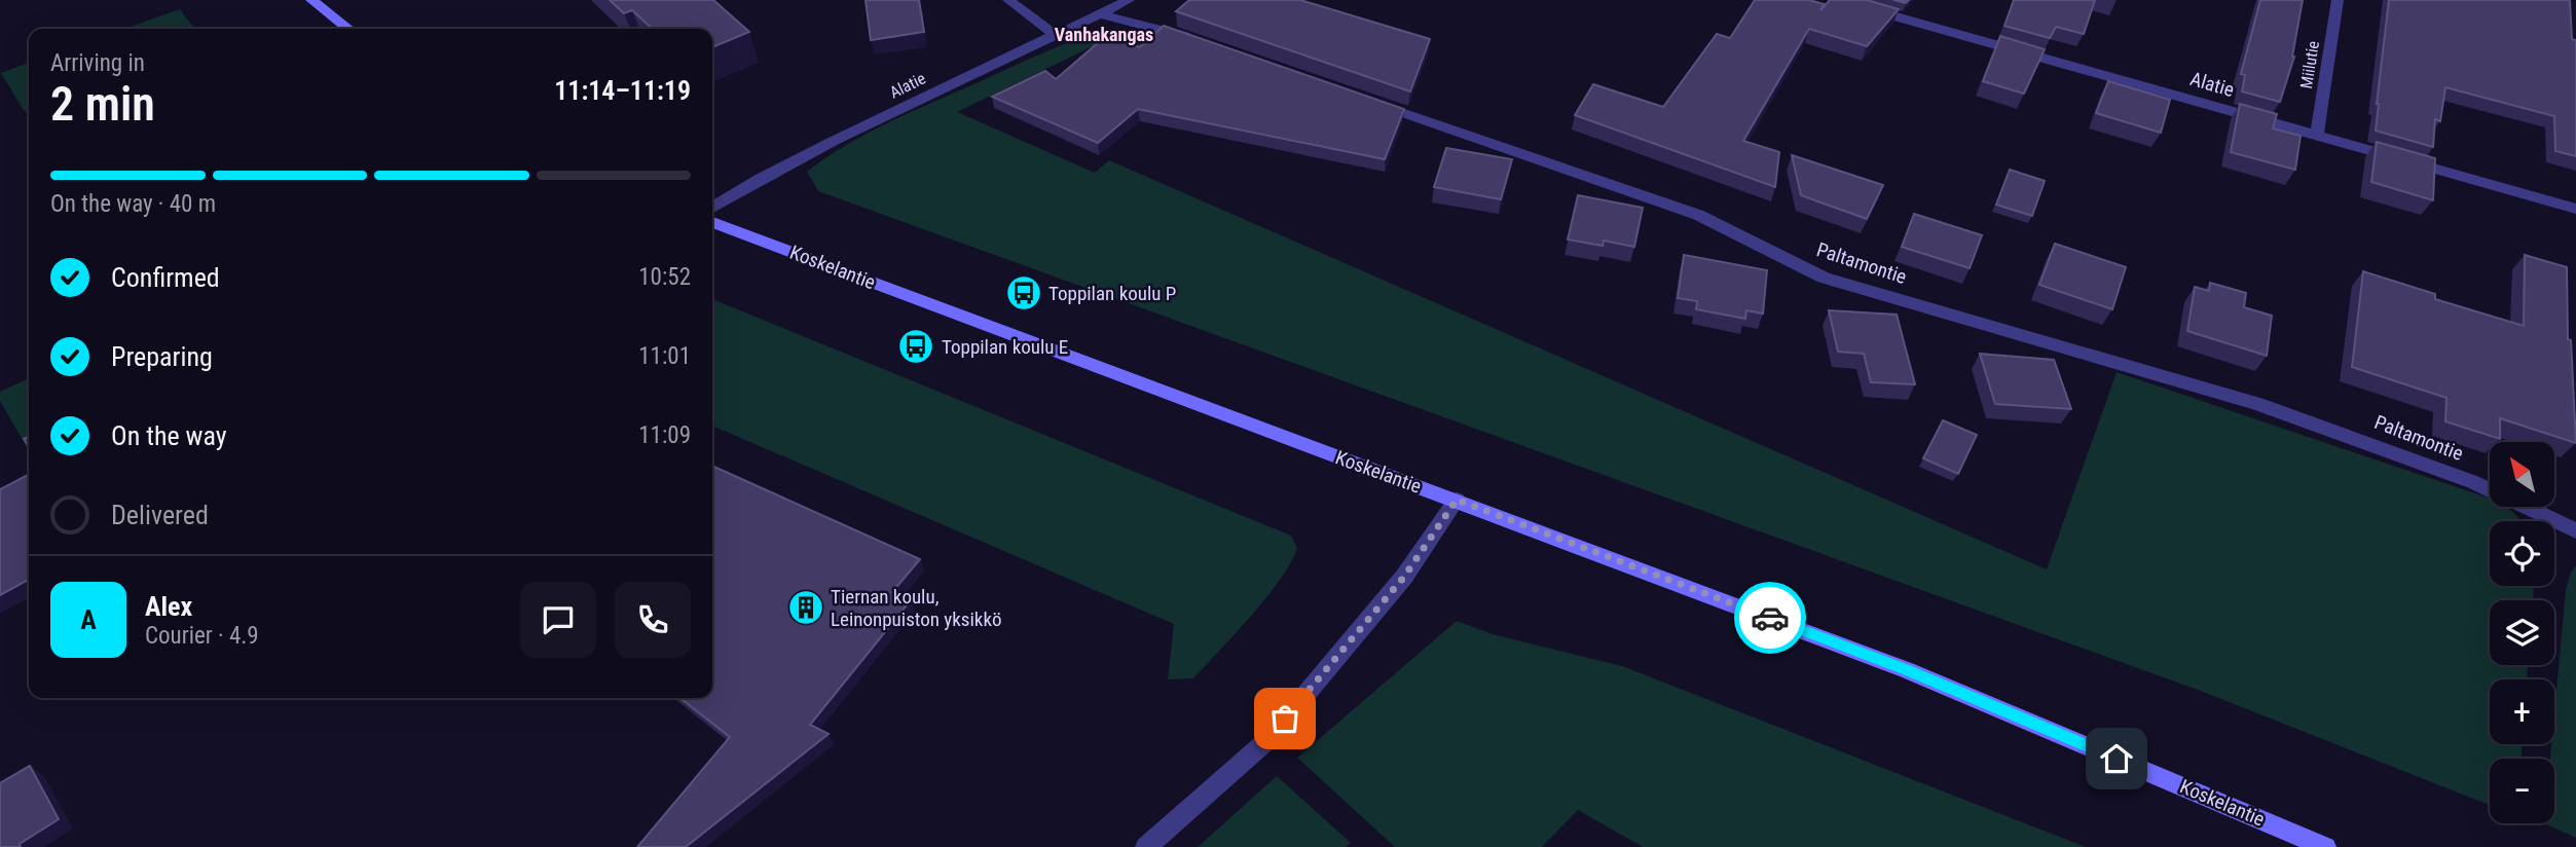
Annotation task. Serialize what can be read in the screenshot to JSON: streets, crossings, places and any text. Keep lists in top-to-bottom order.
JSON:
{
  "streets": {
    "main road": ["Koskelantie"],
    "street": ["Miilutie", "Alatie", "Paltamontie"]
  },
  "crossings": [
    ["Miilutie", "Alatie"]
  ],
  "districts": ["Vanhakangas"],
  "places": {
    "bus stop": ["Toppilan koulu P", "Toppilan koulu E"],
    "building": ["Tiernan koulu, Leinonpuiston yksikkö"]
  },
  "north": "top left",
  "page": {
    "heading": ["2 min", "Arriving in", "11:14–11:19"],
    "panel": ["Alex", "Courier · 4.9"],
    "bar": "On the way · 40 m",
    "list": [
      ["Confirmed", "10:52"],
      ["Preparing", "11:01"],
      ["On the way", "11:09"],
      "Delivered"
    ],
    "map_buttons": ["+", "−"],
    "round": "A"
  }
}
